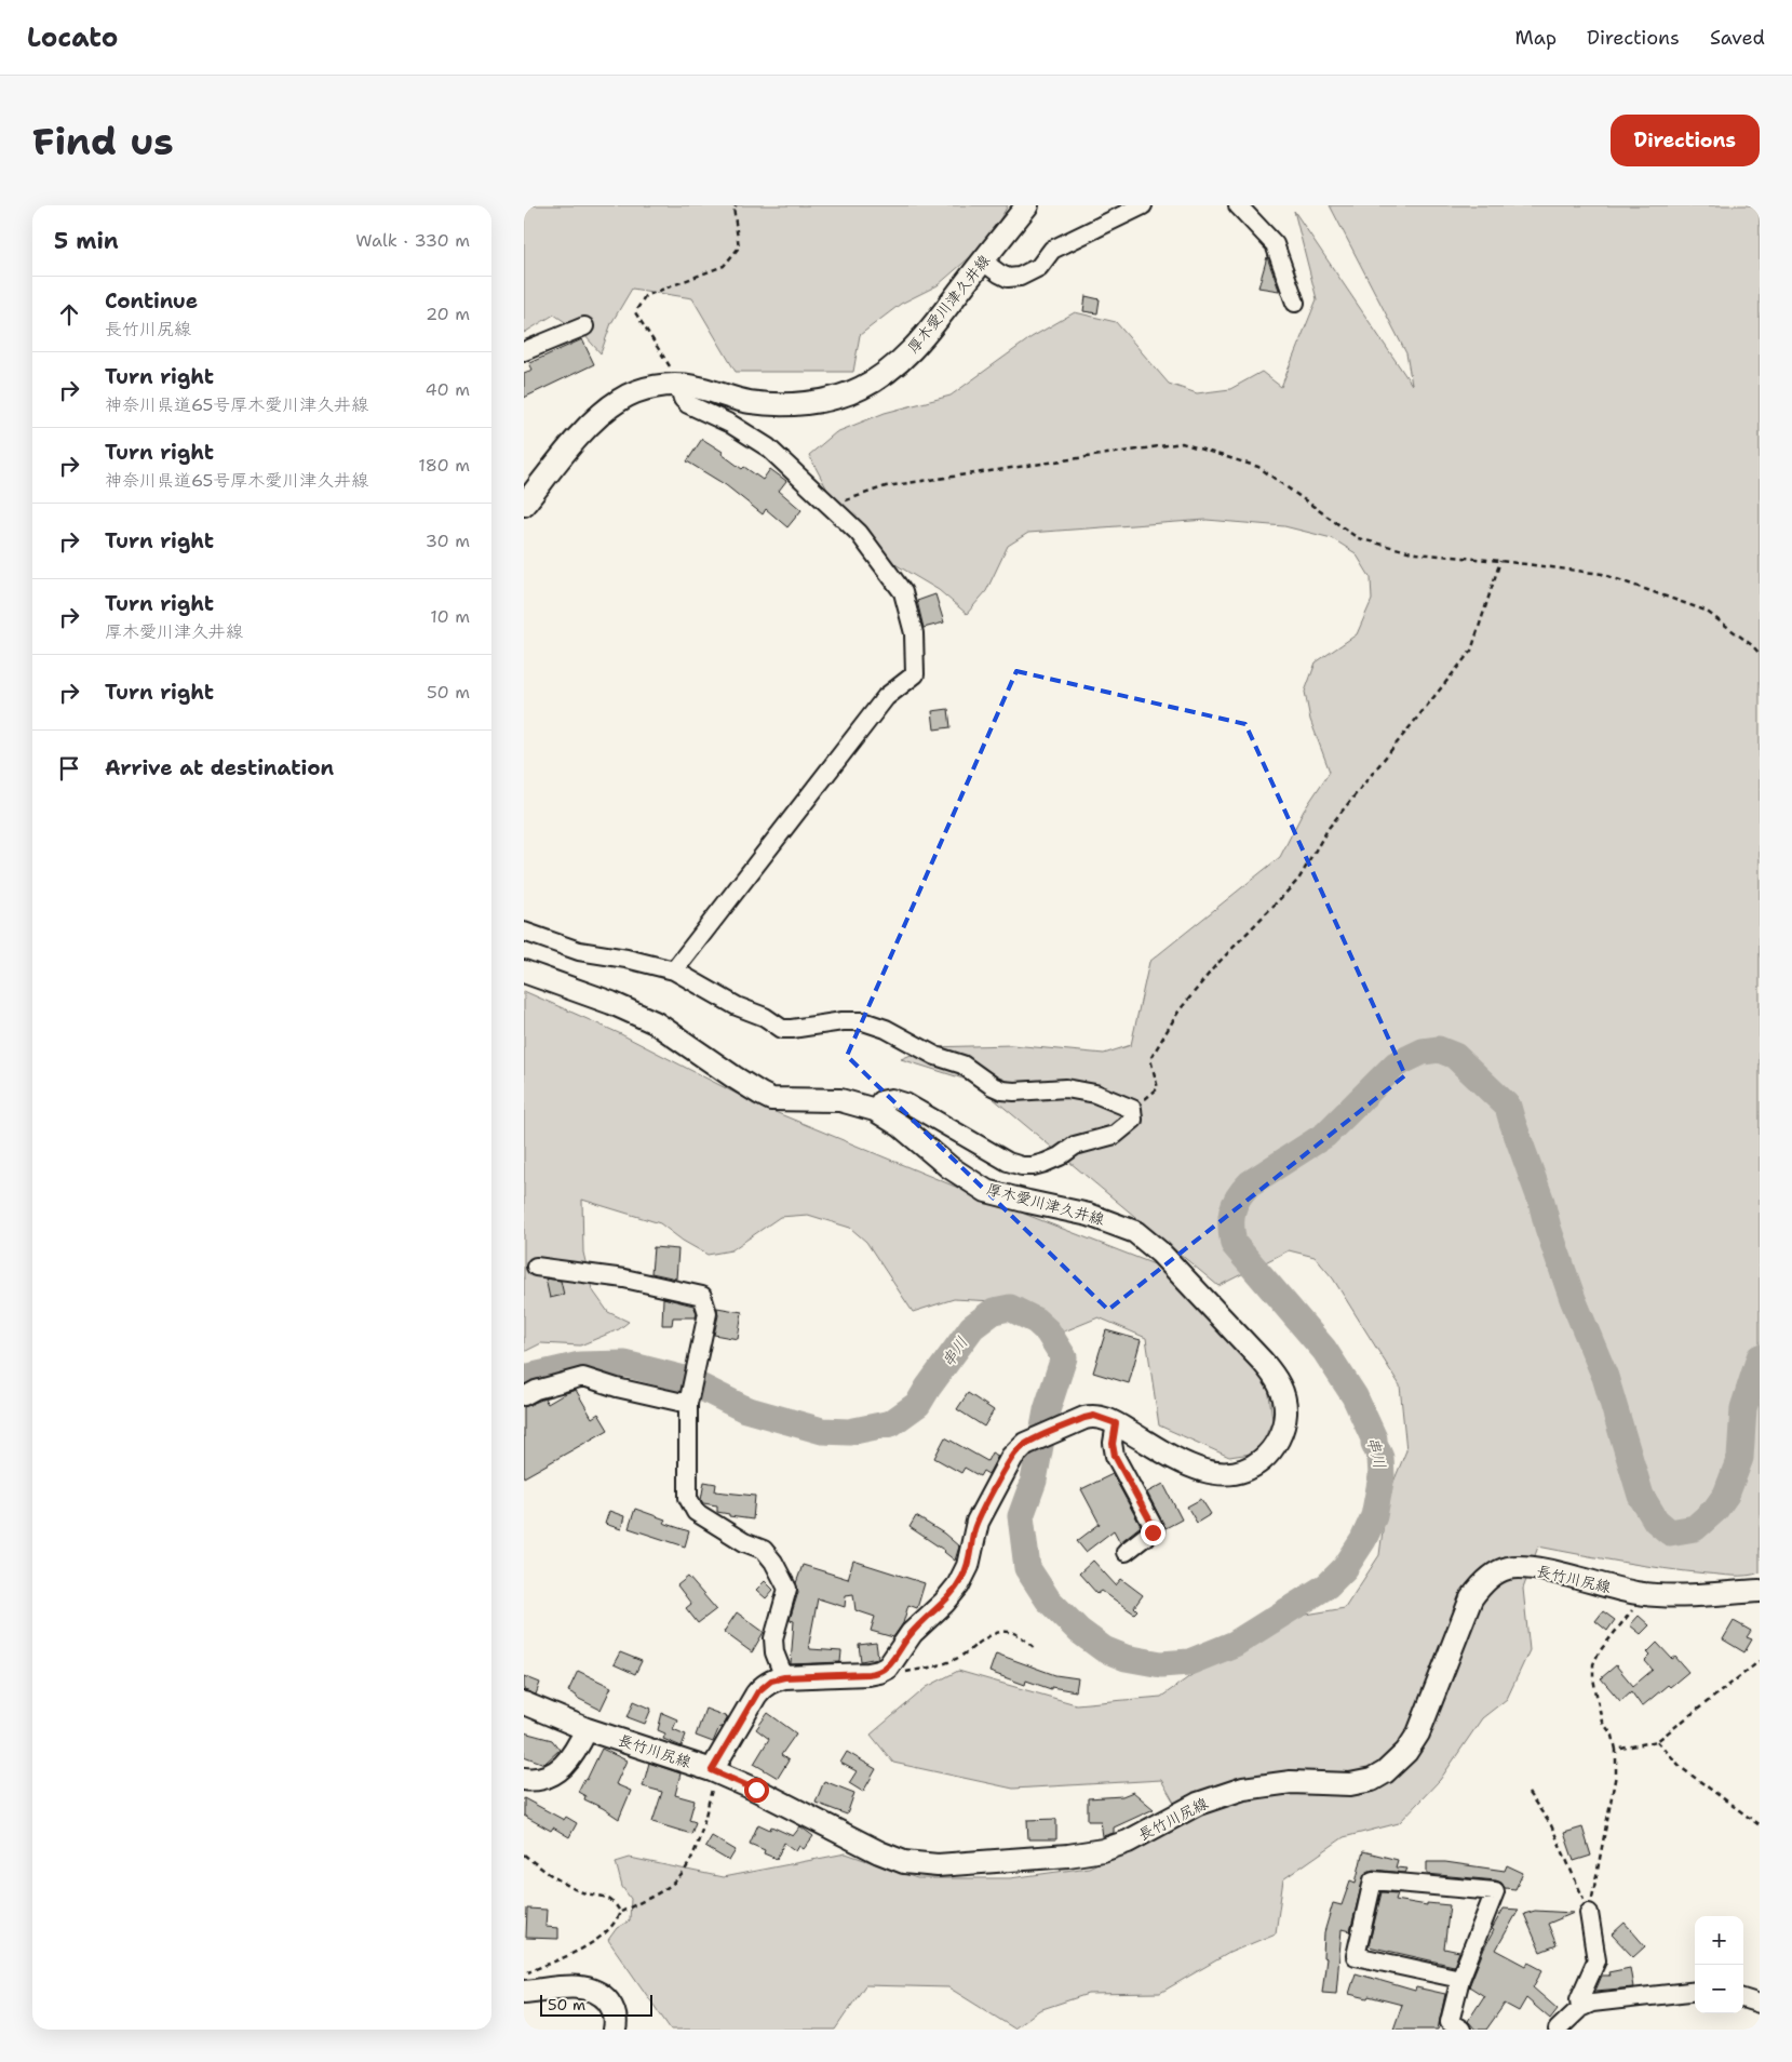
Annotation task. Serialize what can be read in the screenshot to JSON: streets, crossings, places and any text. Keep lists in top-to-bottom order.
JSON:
{
  "streets": {
    "main road": ["厚木愛川津久井線", "長竹川尻線"]
  },
  "water": ["串川"],
  "scale_bar": "50 m",
  "page": {
    "header": "Locato",
    "nav": ["Map", "Directions", "Saved"],
    "buttons": "Directions",
    "title": "Find us",
    "heading": ["5 min", "Walk · 330 m"],
    "list": [
      ["Continue", "長竹川尻線", "20 m"],
      ["Turn right", "神奈川県道65号厚木愛川津久井線", "40 m"],
      ["Turn right", "神奈川県道65号厚木愛川津久井線", "180 m"],
      ["Turn right", "30 m"],
      ["Turn right", "厚木愛川津久井線", "10 m"],
      ["Turn right", "50 m"],
      "Arrive at destination"
    ],
    "map_buttons": ["+", "−"],
    "scale": "50 m"
  }
}
